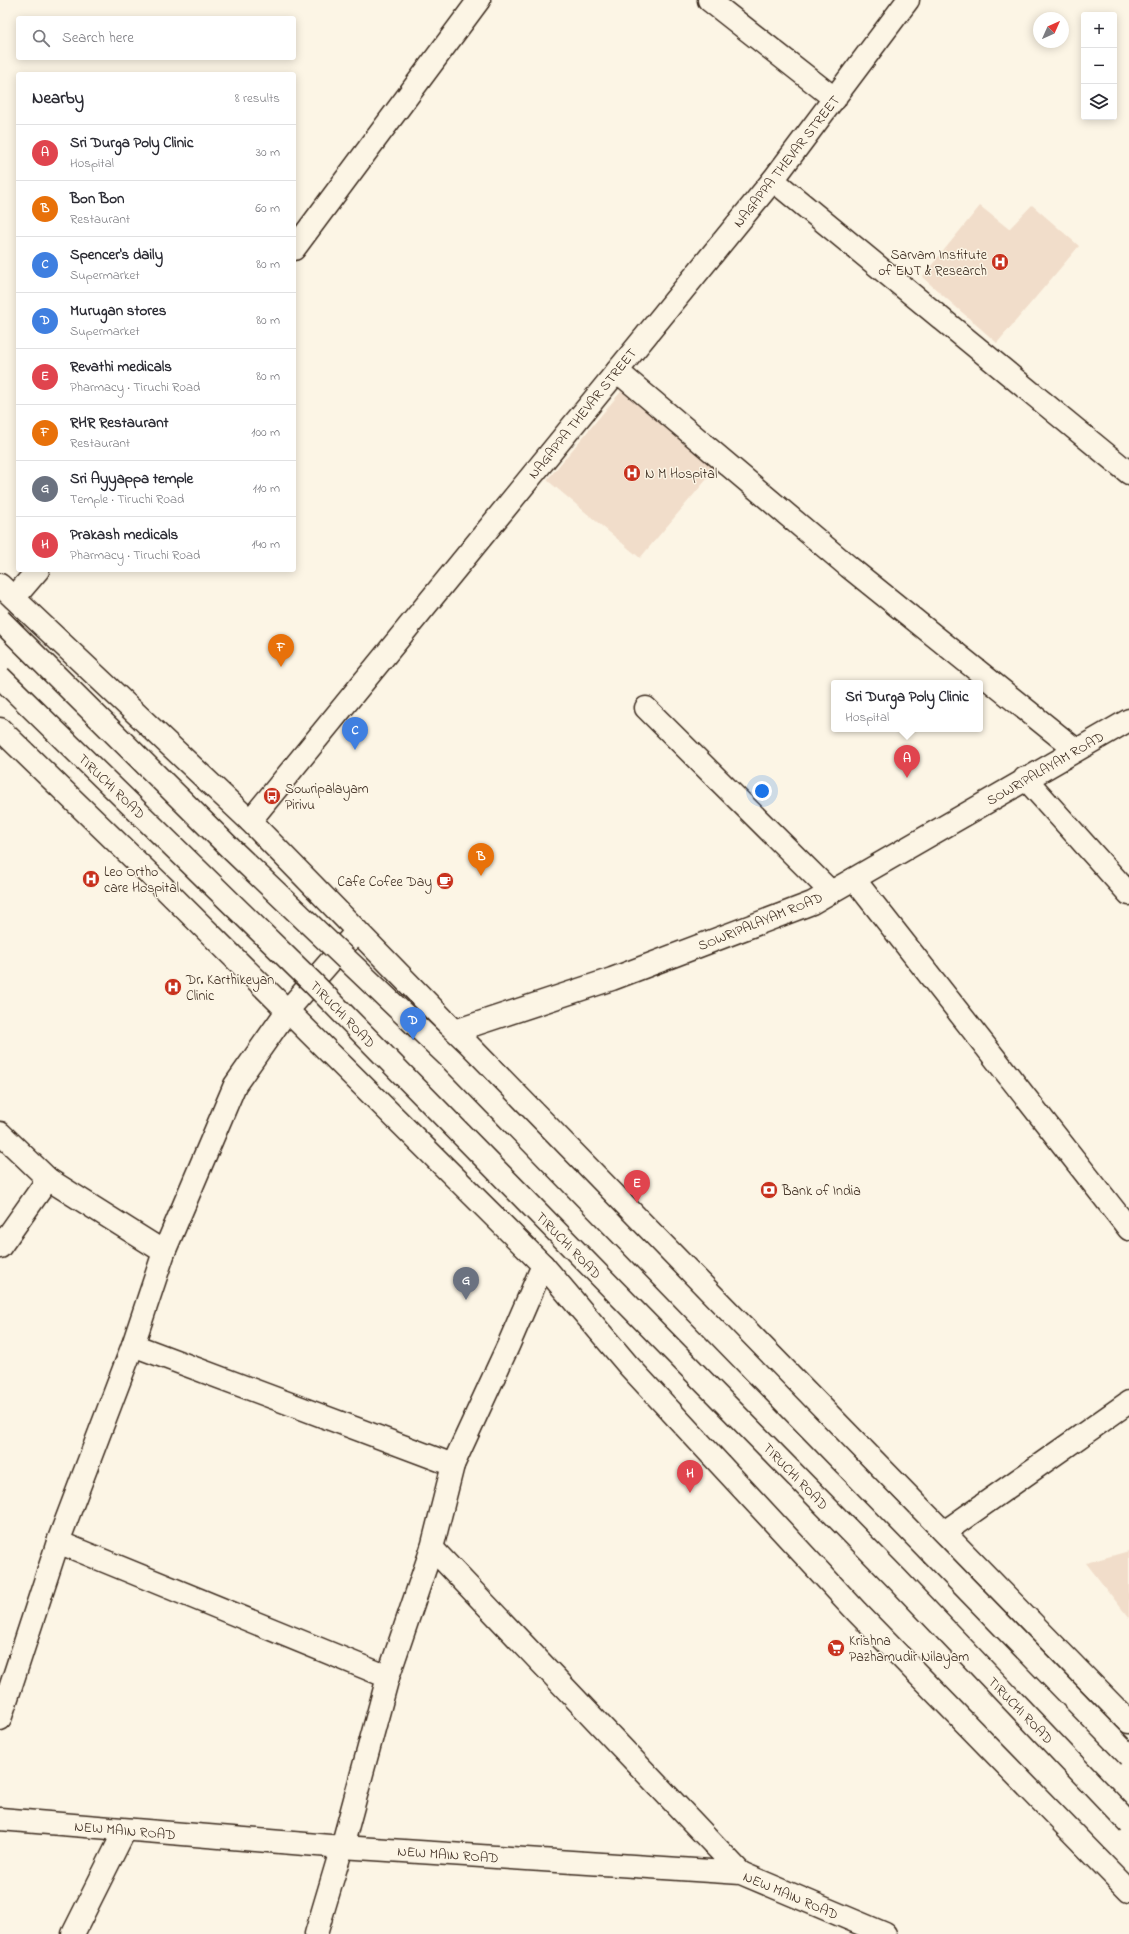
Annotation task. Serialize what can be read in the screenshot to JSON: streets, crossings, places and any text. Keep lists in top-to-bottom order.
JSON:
{
  "streets": {
    "main road": [
      "NAGAPPA THEVAR STREET",
      "SOWRIPALAYAM ROAD",
      "TIRUCHI ROAD",
      "NEW MAIN ROAD"
    ]
  },
  "places": {
    "hospital": [
      "Sarvam Institute of ENT & Research",
      "N M Hospital",
      "Leo Ortho care Hospital",
      "Dr. Karthikeyan Clinic"
    ],
    "bus stop": ["Sowripalayam Pirivu"],
    "cafe": ["Cafe Cofee Day"],
    "bank": ["Bank of India"],
    "supermarket": ["Krishna Pazhamudir Nilayam"]
  },
  "north": "top right",
  "page": {
    "map_buttons": ["+", "−"],
    "search": "Search here",
    "heading": ["Nearby", "8 results"],
    "list": [
      {
        "mark": "A",
        "name": "Sri Durga Poly Clinic",
        "note": "Hospital",
        "value": "30 m"
      },
      {
        "mark": "B",
        "name": "Bon Bon",
        "note": "Restaurant",
        "value": "60 m"
      },
      {
        "mark": "C",
        "name": "Spencer's daily",
        "note": "Supermarket",
        "value": "80 m"
      },
      {
        "mark": "D",
        "name": "Murugan stores",
        "note": "Supermarket",
        "value": "80 m"
      },
      {
        "mark": "E",
        "name": "Revathi medicals",
        "note": "Pharmacy · Tiruchi Road",
        "value": "80 m"
      },
      {
        "mark": "F",
        "name": "RHR Restaurant",
        "note": "Restaurant",
        "value": "100 m"
      },
      {
        "mark": "G",
        "name": "Sri Ayyappa temple",
        "note": "Temple · Tiruchi Road",
        "value": "110 m"
      },
      {
        "mark": "H",
        "name": "Prakash medicals",
        "note": "Pharmacy · Tiruchi Road",
        "value": "140 m"
      }
    ],
    "pins": [
      "F",
      "C",
      "A",
      "B",
      "D",
      "E",
      "G",
      "H"
    ],
    "popup": ["Sri Durga Poly Clinic", "Hospital"]
  }
}
